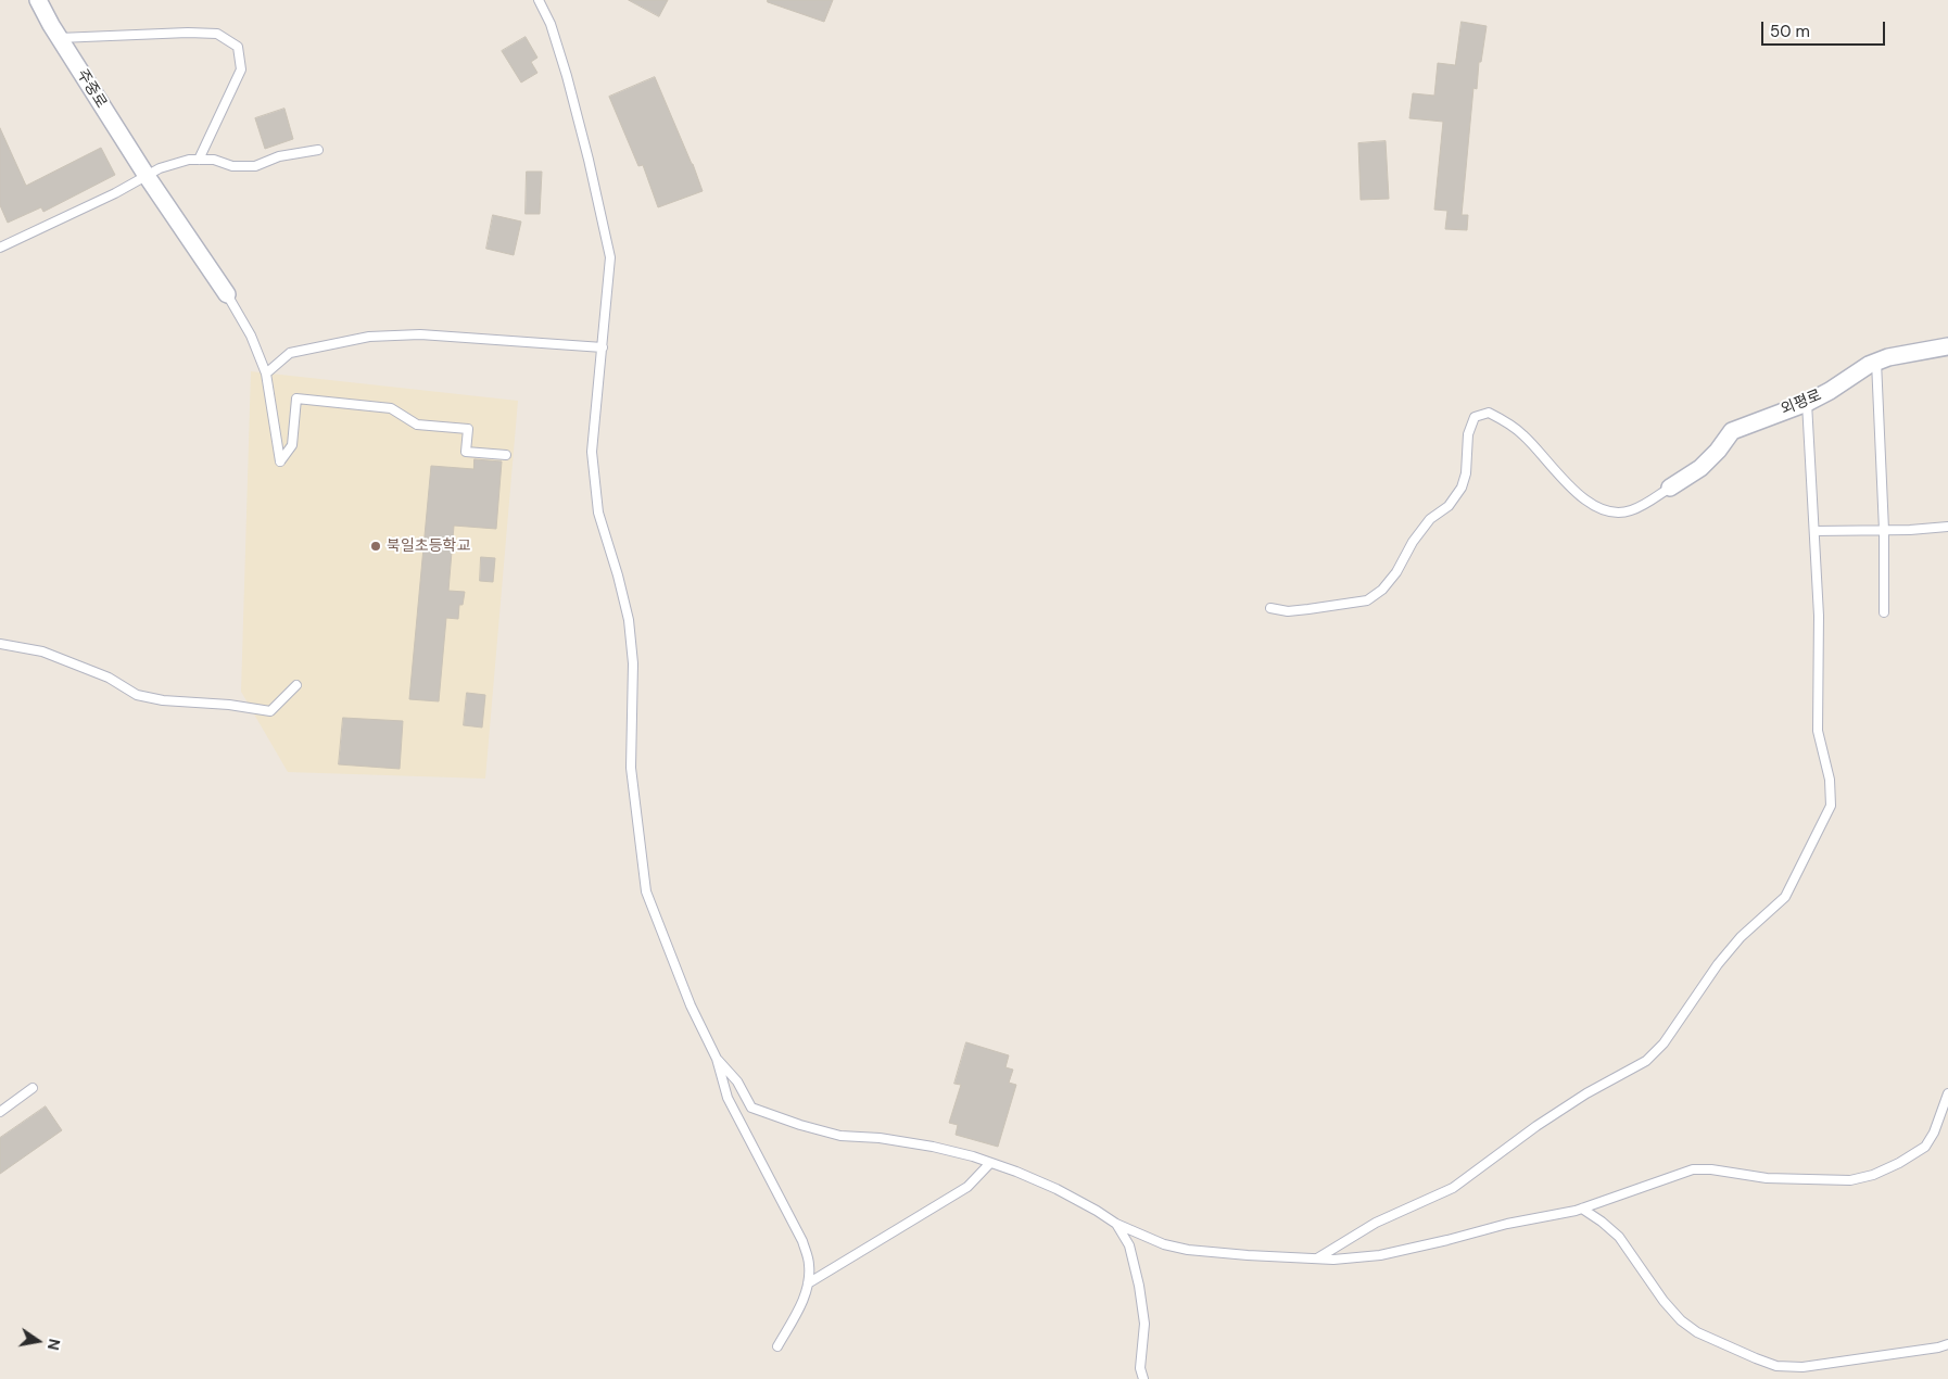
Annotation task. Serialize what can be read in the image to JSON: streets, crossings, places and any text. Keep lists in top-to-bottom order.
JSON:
{
  "streets": {
    "street": ["주중로", "외평로"]
  },
  "places": ["북일초등학교"],
  "scale_bar": "50 m",
  "north": "right"
}
